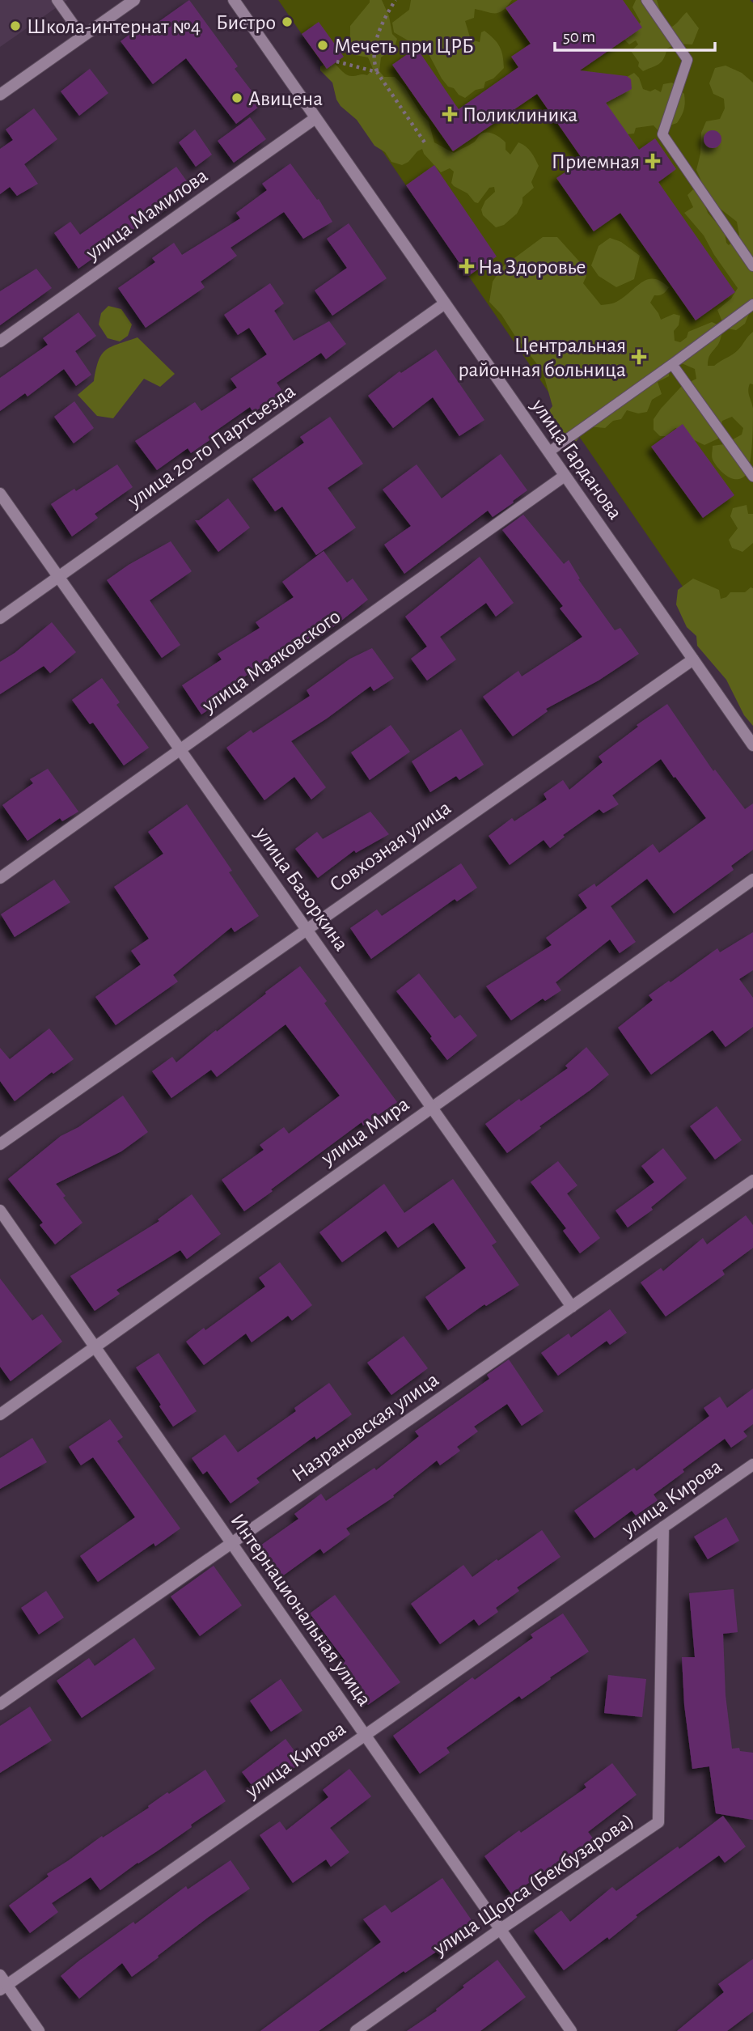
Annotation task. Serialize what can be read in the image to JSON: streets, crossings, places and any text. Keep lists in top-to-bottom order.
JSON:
{
  "streets": {
    "street": [
      "улица Мамилова",
      "улица 20-го Партсъезда",
      "улица Гарданова",
      "улица Маяковского",
      "Совхозная улица",
      "улица Базоркина",
      "улица Мира",
      "Назрановская улица",
      "улица Кирова",
      "Интернациональная улица",
      "улица Щорса (Бекбузарова)"
    ]
  },
  "crossings": [
    ["улица Мамилова", "улица Гарданова"],
    ["улица 20-го Партсъезда", "улица Гарданова"],
    ["улица 20-го Партсъезда", "улица Базоркина"],
    ["улица Гарданова", "улица Маяковского"],
    ["улица Гарданова", "Совхозная улица"],
    ["улица Маяковского", "улица Базоркина"],
    ["Совхозная улица", "улица Базоркина"],
    ["улица Базоркина", "улица Мира"],
    ["улица Базоркина", "Назрановская улица"],
    ["улица Мира", "Интернациональная улица"],
    ["Назрановская улица", "Интернациональная улица"],
    ["улица Кирова", "Интернациональная улица"],
    ["улица Кирова", "улица Щорса (Бекбузарова)"],
    ["Интернациональная улица", "улица Щорса (Бекбузарова)"]
  ],
  "places": {
    "other": [
      "Бистро",
      "Школа-интернат №4",
      "Мечеть при ЦРБ",
      "Авицена"
    ],
    "health": [
      "Поликлиника",
      "Приемная",
      "На Здоровье",
      "Центральная районная больница"
    ]
  },
  "scale_bar": "50 m"
}
